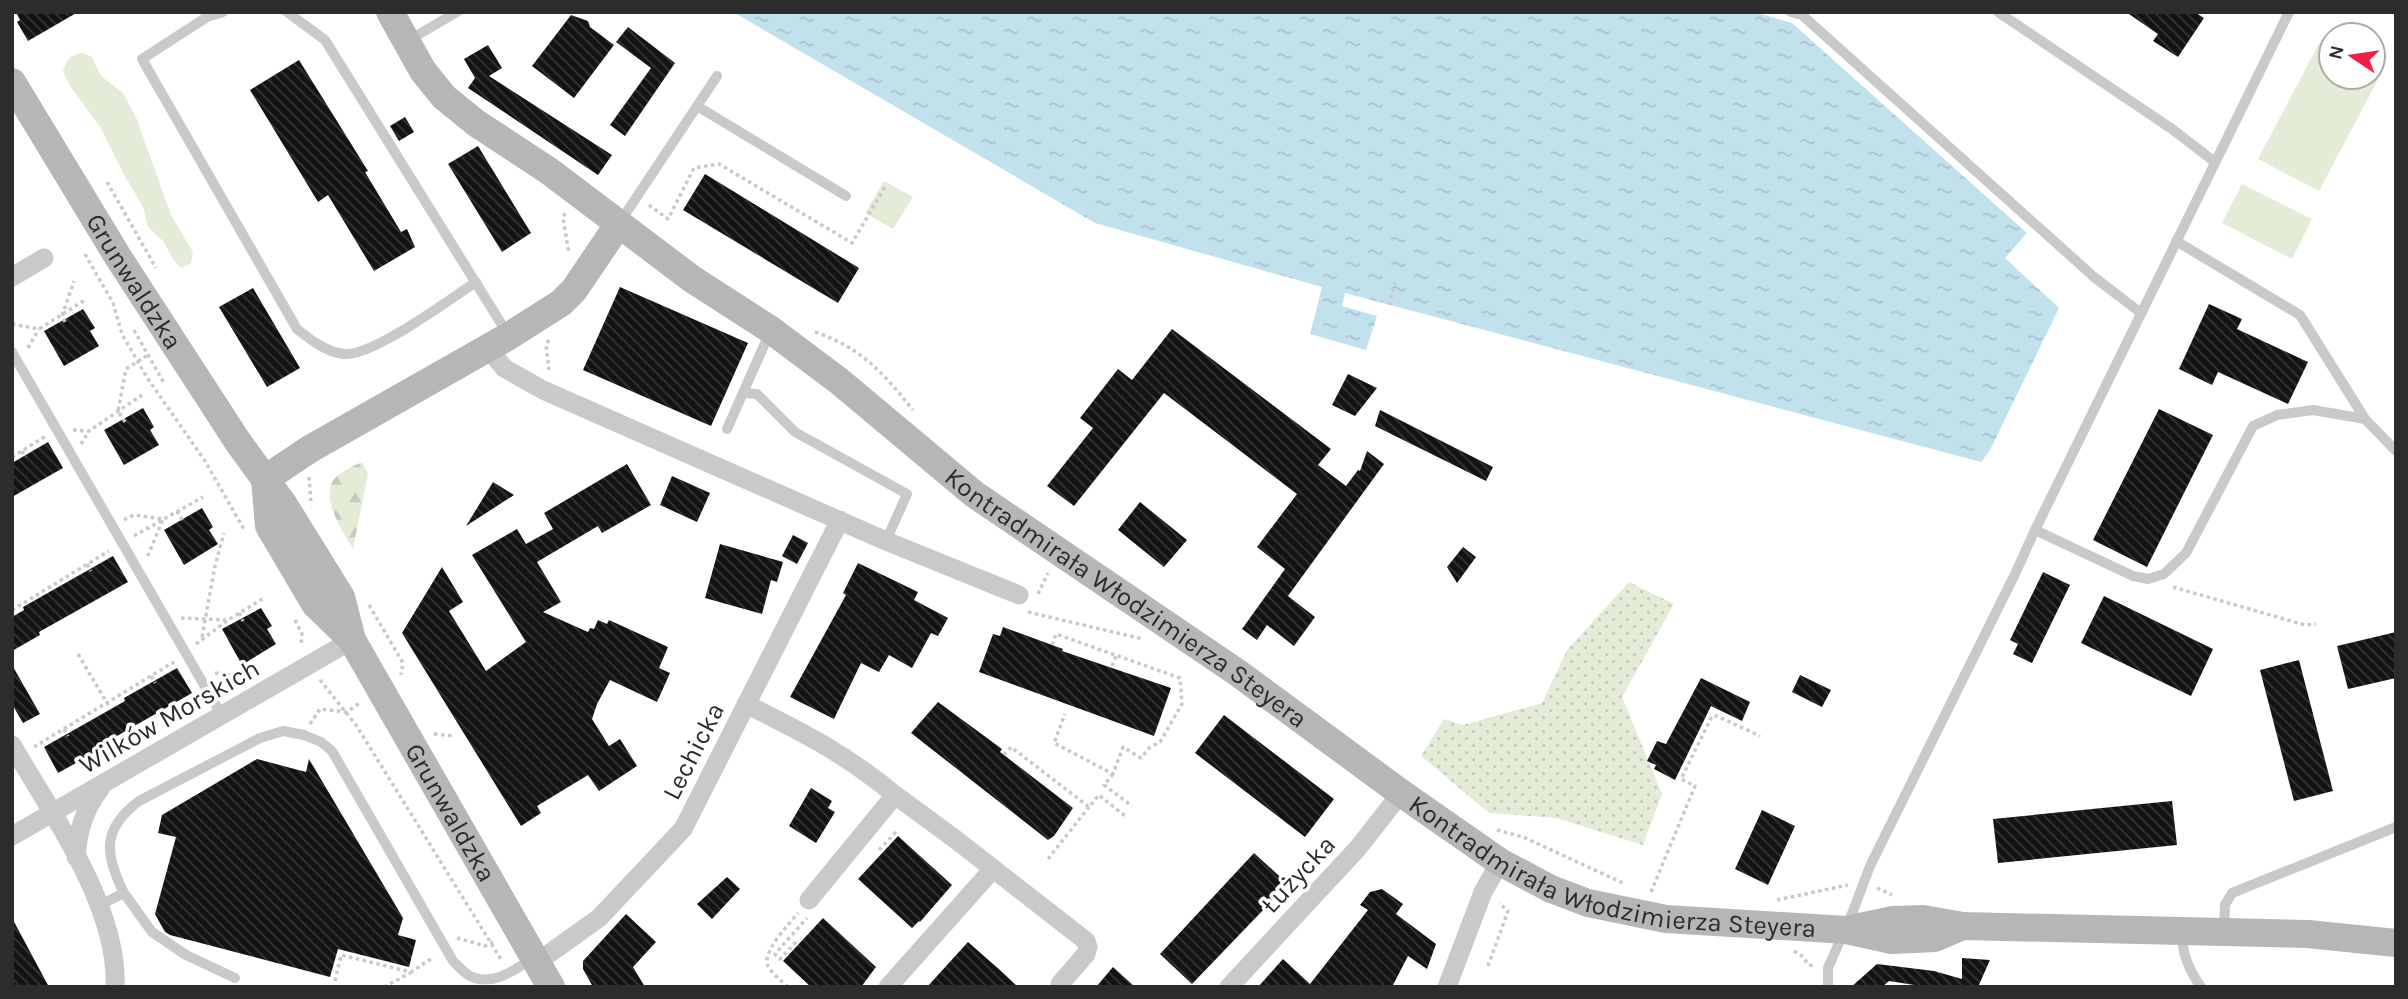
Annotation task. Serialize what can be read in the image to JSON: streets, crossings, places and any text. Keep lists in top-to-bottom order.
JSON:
{
  "streets": {
    "street": [
      "Grunwaldzka",
      "Kontradmirała Włodzimierza Steyera",
      "Wilków Morskich",
      "Lechicka",
      "Łużycka"
    ]
  },
  "crossings": [
    ["Grunwaldzka", "Wilków Morskich"],
    ["Grunwaldzka", "Lechicka"],
    ["Kontradmirała Włodzimierza Steyera", "Łużycka"]
  ],
  "north": "left"
}
